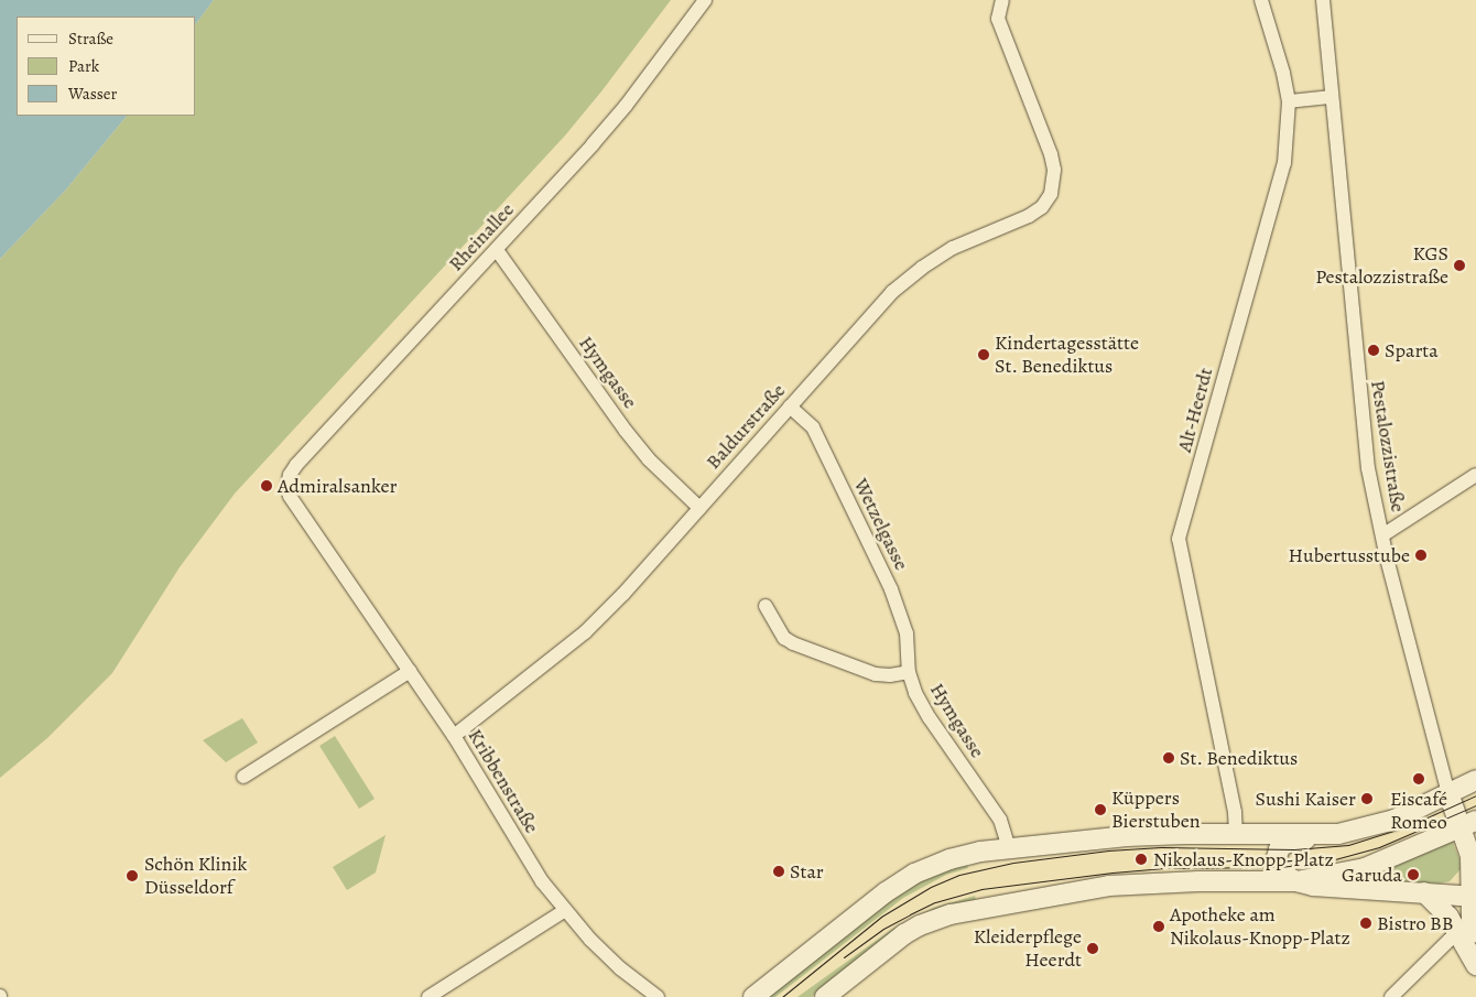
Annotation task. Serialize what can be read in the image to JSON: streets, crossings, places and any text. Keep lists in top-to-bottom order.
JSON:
{
  "streets": {
    "street": [
      "Rheinallee",
      "Hymgasse",
      "Alt-Heerdt",
      "Baldurstraße",
      "Pestalozzistraße",
      "Wetzelgasse",
      "Kribbenstraße"
    ]
  },
  "crossings": [
    ["Rheinallee", "Hymgasse"],
    ["Rheinallee", "Kribbenstraße"],
    ["Hymgasse", "Baldurstraße"],
    ["Hymgasse", "Wetzelgasse"],
    ["Baldurstraße", "Wetzelgasse"],
    ["Baldurstraße", "Kribbenstraße"]
  ],
  "places": [
    "KGS Pestalozzistraße",
    "Sparta",
    "Kindertagesstätte St. Benediktus",
    "Admiralsanker",
    "Hubertusstube",
    "St. Benediktus",
    "Eiscafé Romeo",
    "Sushi Kaiser",
    "Küppers Bierstuben",
    "Nikolaus-Knopp-Platz",
    "Star",
    "Garuda",
    "Schön Klinik Düsseldorf",
    "Bistro BB",
    "Apotheke am Nikolaus-Knopp-Platz",
    "Kleiderpflege Heerdt"
  ],
  "legend": ["Straße", "Park", "Wasser"]
}
